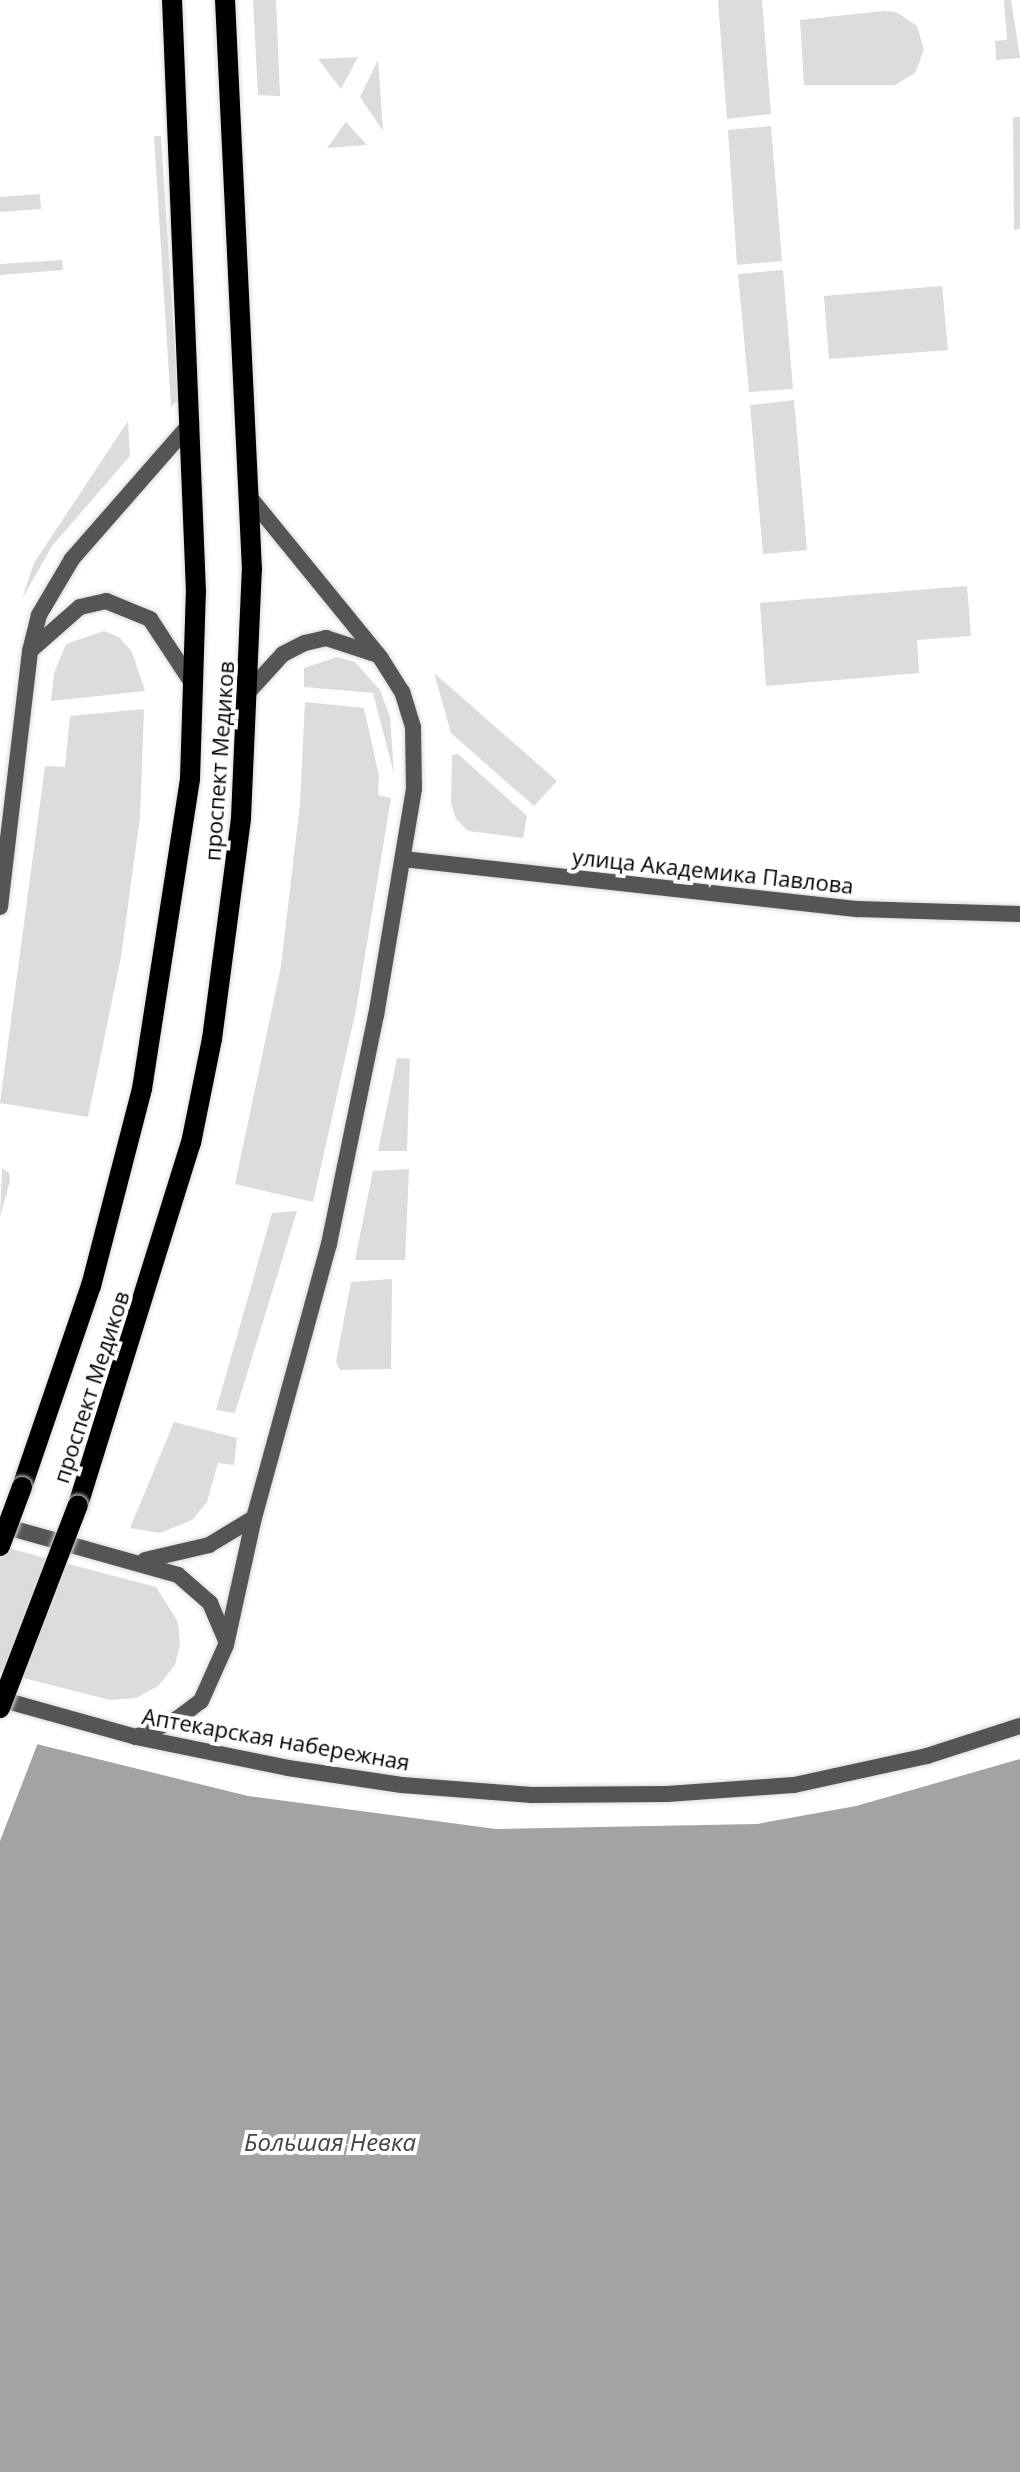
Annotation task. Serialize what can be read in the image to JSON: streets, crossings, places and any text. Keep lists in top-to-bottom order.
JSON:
{
  "streets": {
    "main road": ["проспект Медиков"],
    "street": ["улица Академика Павлова", "Аптекарская набережная"]
  },
  "water": ["Большая Невка"]
}
